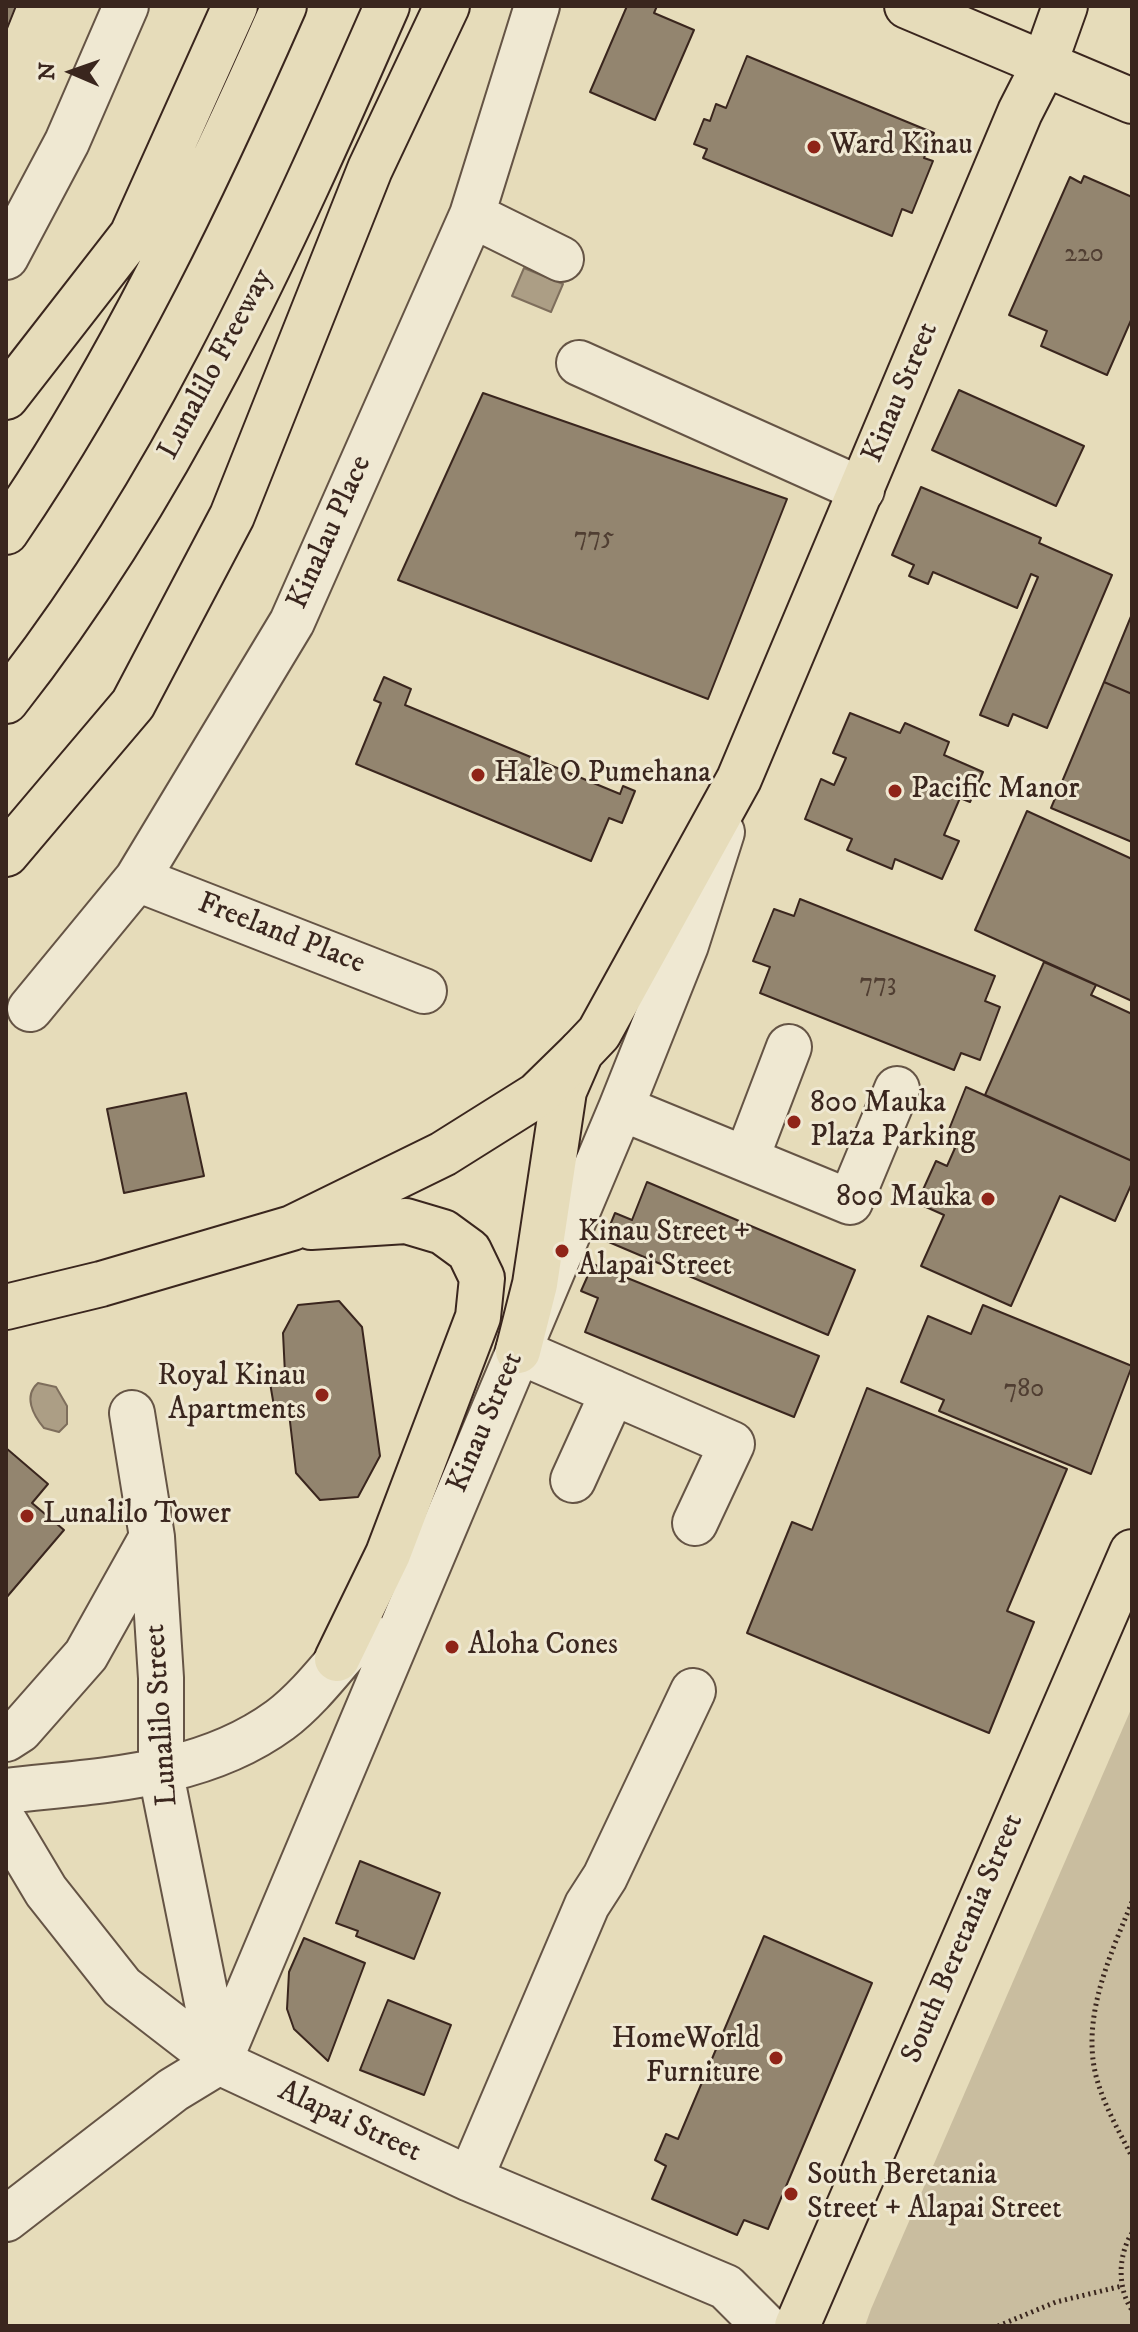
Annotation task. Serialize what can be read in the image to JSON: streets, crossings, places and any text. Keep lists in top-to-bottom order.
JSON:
{
  "streets": {
    "main road": ["Lunalilo Freeway", "Kinau Street", "South Beretania Street"],
    "street": [
      "Kinalau Place",
      "Freeland Place",
      "Lunalilo Street",
      "Alapai Street"
    ]
  },
  "crossings": [
    ["Kinau Street", "Lunalilo Street"],
    ["Kinau Street", "Alapai Street"],
    ["Kinalau Place", "Freeland Place"],
    ["Lunalilo Street", "Alapai Street"]
  ],
  "places": [
    "Ward Kinau",
    "Hale O Pumehana",
    "Pacific Manor",
    "800 Mauka Plaza Parking",
    "800 Mauka",
    "Kinau Street + Alapai Street",
    "Royal Kinau Apartments",
    "Lunalilo Tower",
    "Aloha Cones",
    "HomeWorld Furniture",
    "South Beretania Street + Alapai Street"
  ],
  "house_numbers": [
    "220",
    "775",
    "773",
    "780"
  ],
  "north": "left"
}
